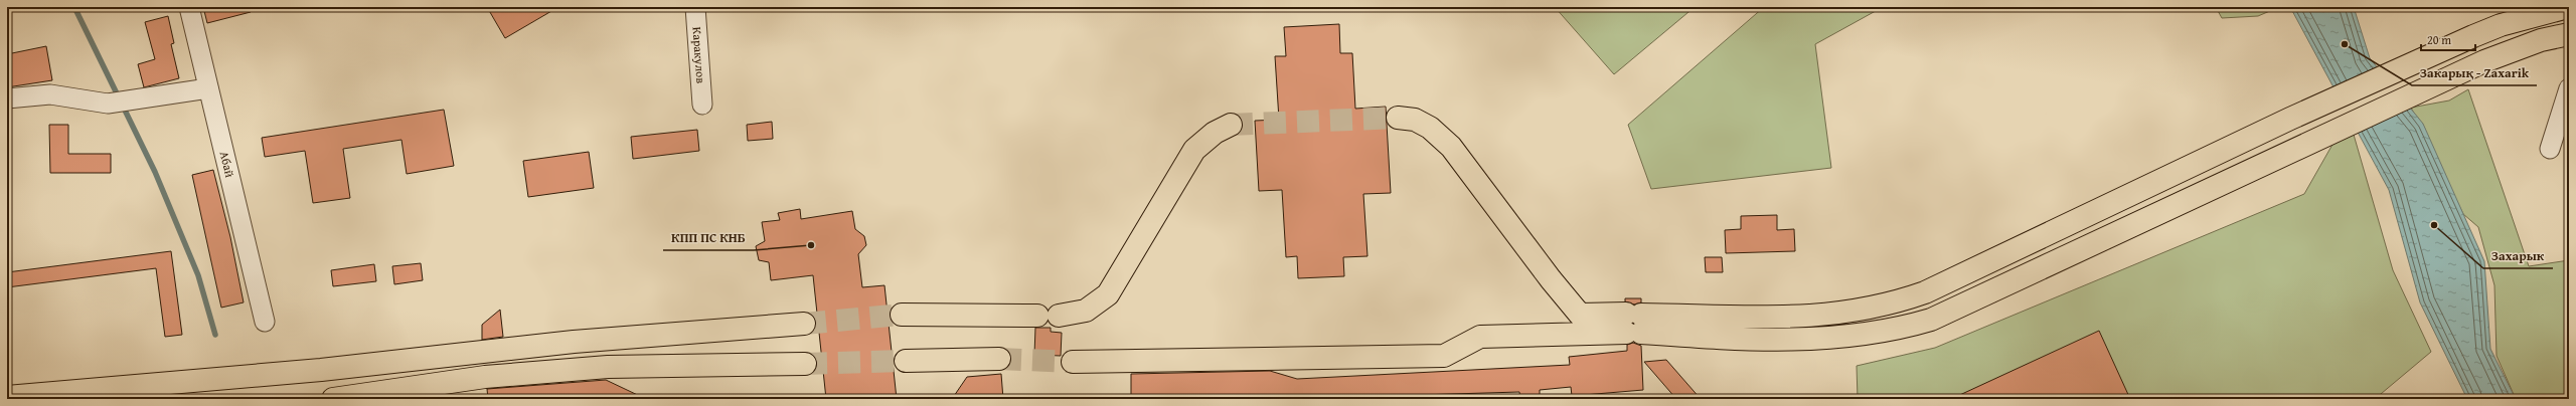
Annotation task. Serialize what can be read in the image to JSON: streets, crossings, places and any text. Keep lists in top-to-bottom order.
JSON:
{
  "streets": {
    "street": ["Каракулов", "Абай"]
  },
  "places": ["Закарық - Zaxarik", "Захарык", "КПП ПС КНБ"],
  "scale_bar": "20 m"
}
